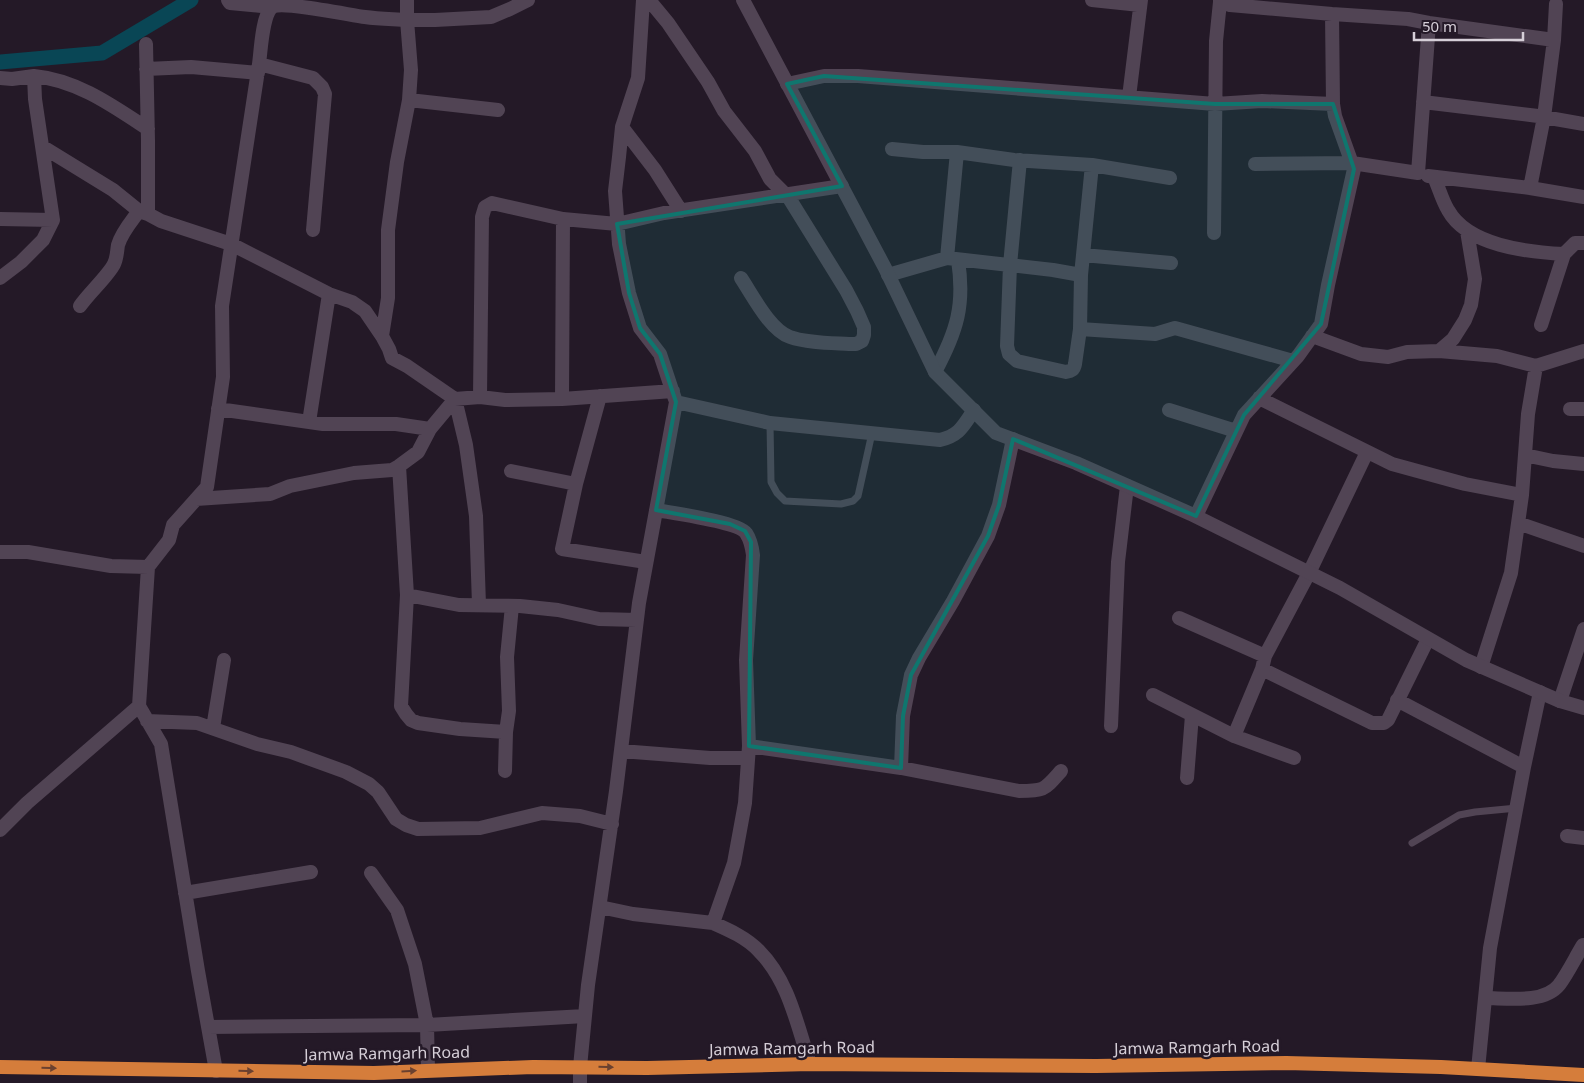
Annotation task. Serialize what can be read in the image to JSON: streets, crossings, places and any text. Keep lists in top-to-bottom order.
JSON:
{
  "streets": {
    "highway": ["Jamwa Ramgarh Road"]
  },
  "one_way": ["Jamwa Ramgarh Road"],
  "scale_bar": "50 m"
}
